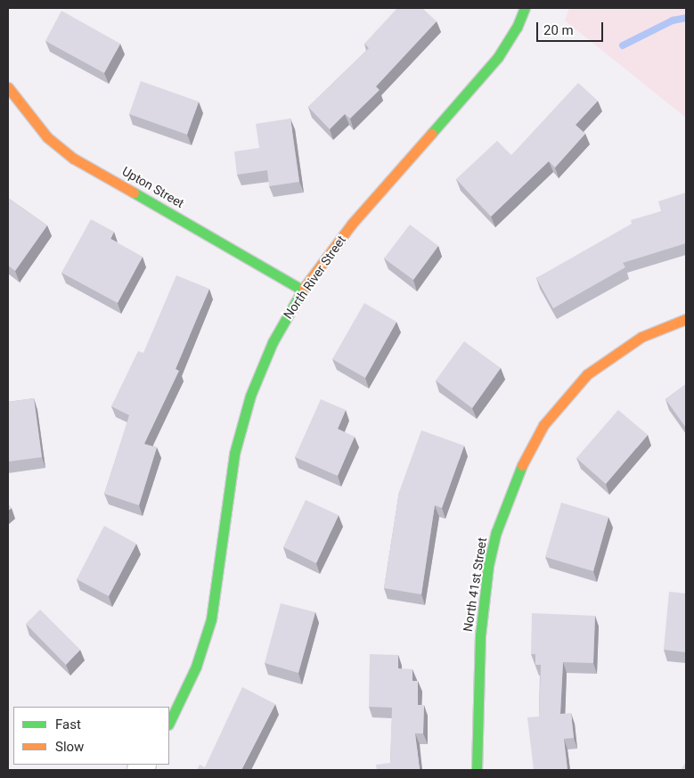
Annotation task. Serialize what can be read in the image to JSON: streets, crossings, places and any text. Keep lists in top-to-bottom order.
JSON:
{
  "streets": {
    "street": ["Upton Street", "North River Street", "North 41st Street"]
  },
  "crossings": [
    ["Upton Street", "North River Street"]
  ],
  "legend": ["Fast", "Slow"],
  "scale_bar": "20 m"
}
